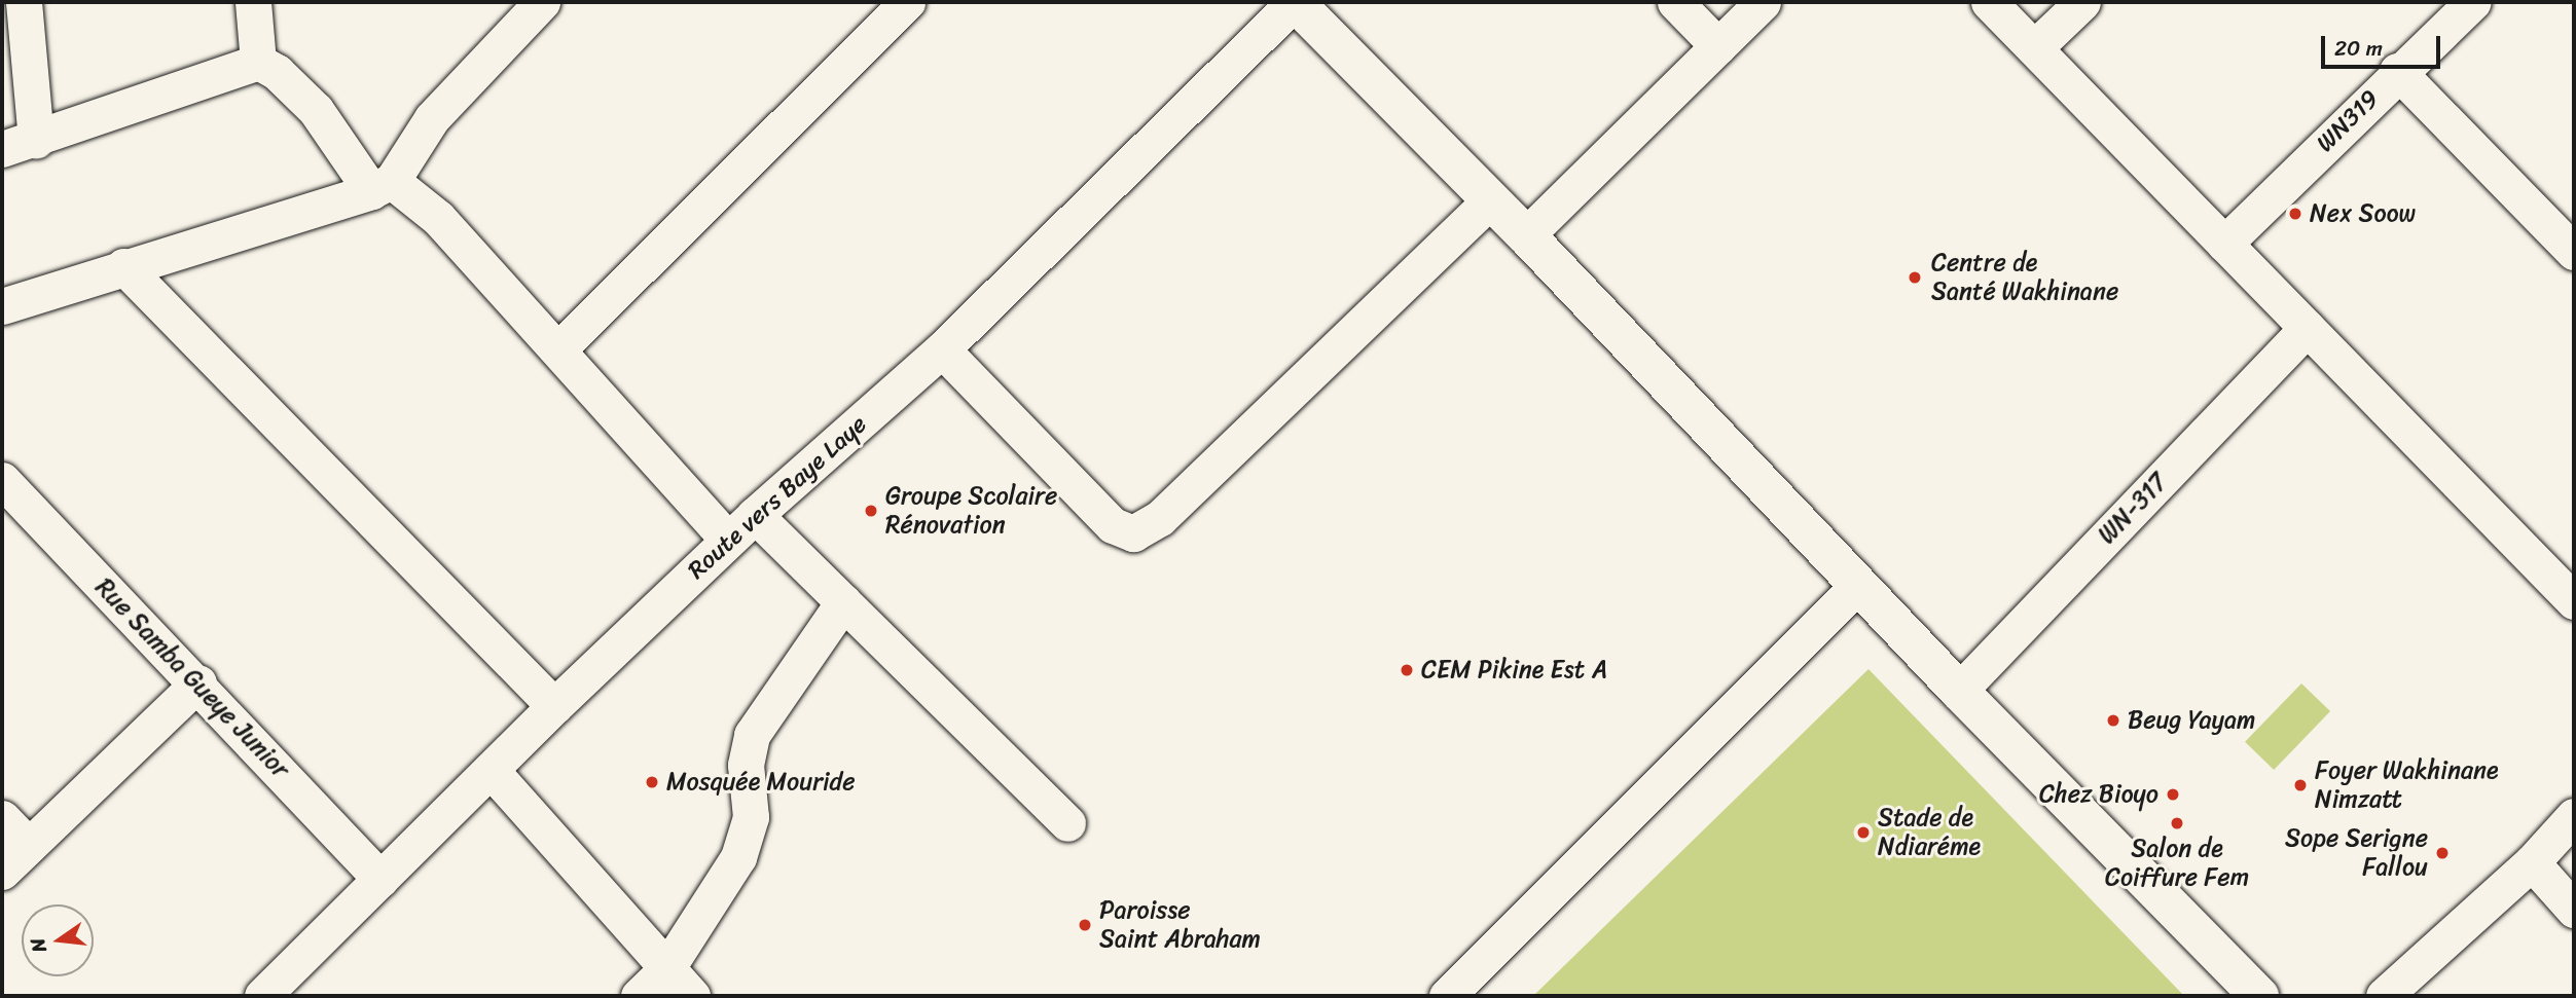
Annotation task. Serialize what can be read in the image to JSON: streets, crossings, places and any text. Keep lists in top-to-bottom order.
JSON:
{
  "streets": {
    "street": [
      "WN319",
      "Route vers Baye Laye",
      "WN-317",
      "Rue Samba Gueye Junior"
    ]
  },
  "crossings": [
    ["Route vers Baye Laye", "Rue Samba Gueye Junior"]
  ],
  "places": [
    "Nex Soow",
    "Centre de Santé Wakhinane",
    "Groupe Scolaire Rénovation",
    "CEM Pikine Est A",
    "Beug Yayam",
    "Mosquée Mouride",
    "Foyer Wakhinane Nimzatt",
    "Chez Bioyo",
    "Salon de Coiffure Fem",
    "Stade de Ndiaréme",
    "Sope Serigne Fallou",
    "Paroisse Saint Abraham"
  ],
  "scale_bar": "20 m",
  "north": "left"
}
